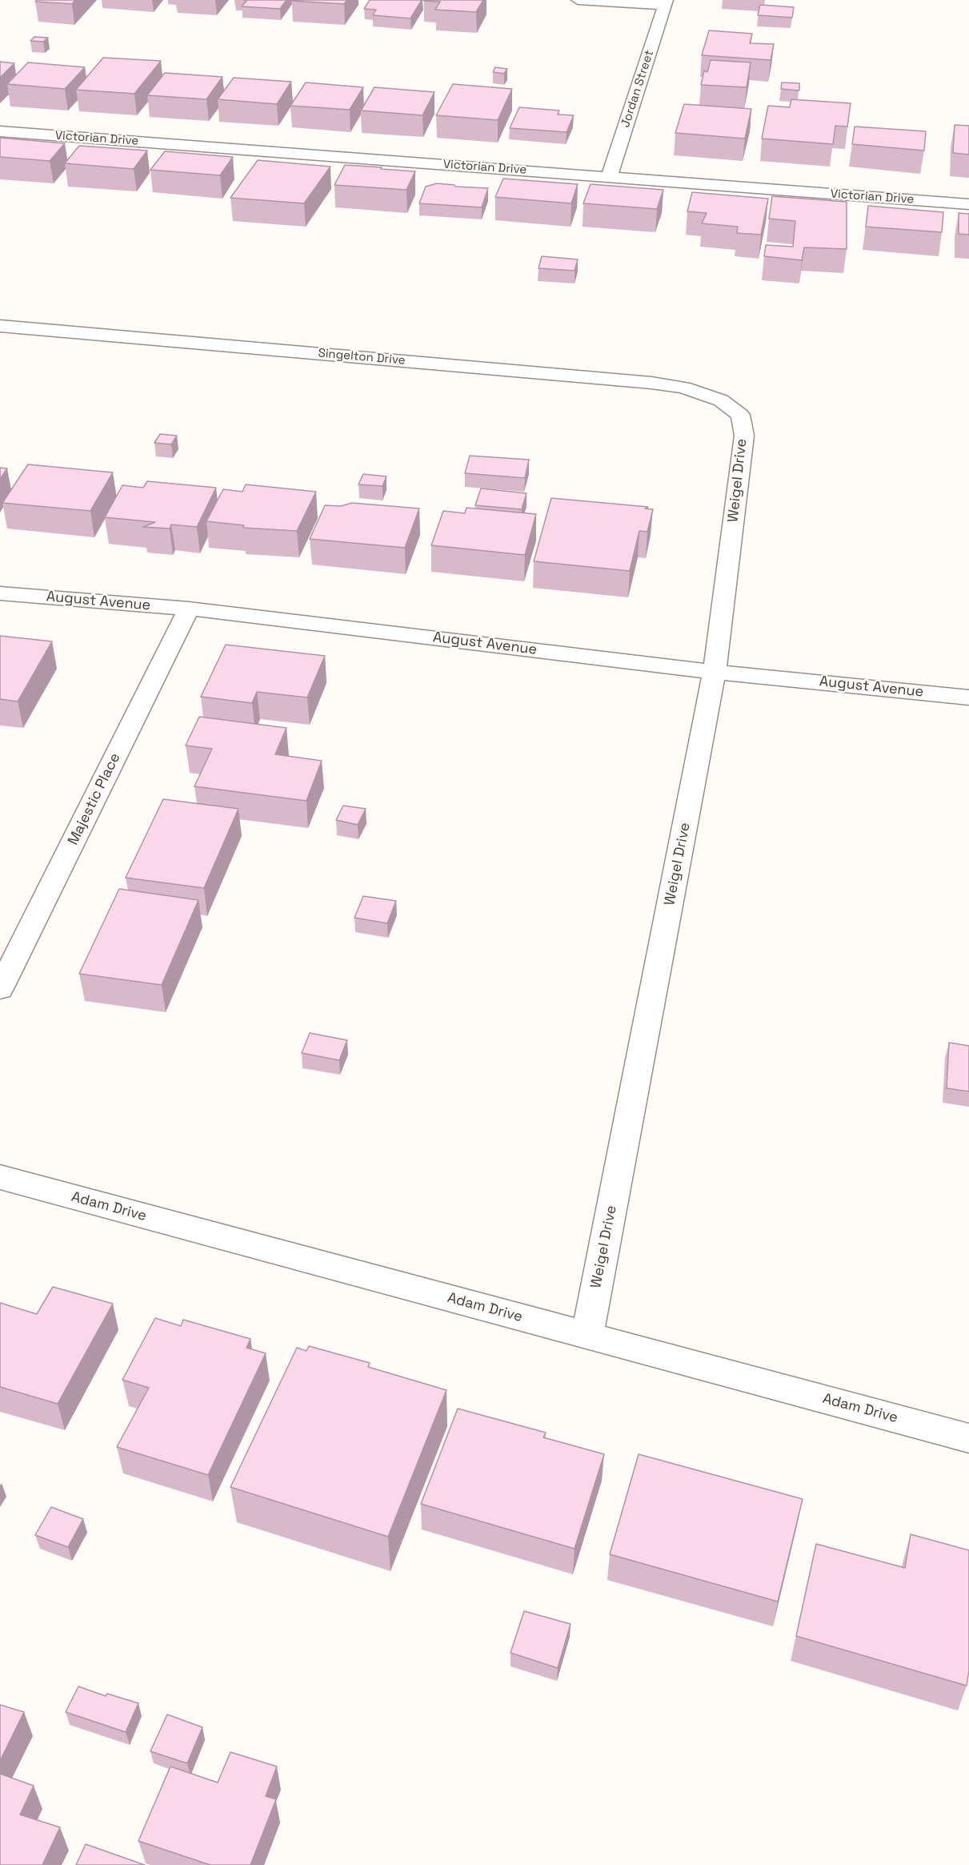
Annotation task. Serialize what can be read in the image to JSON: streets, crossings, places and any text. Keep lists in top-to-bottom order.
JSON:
{
  "streets": {
    "street": [
      "Jordan Street",
      "Victorian Drive",
      "Singelton Drive",
      "Weigel Drive",
      "August Avenue",
      "Majestic Place",
      "Adam Drive"
    ]
  },
  "crossings": [
    ["Jordan Street", "Victorian Drive"],
    ["Singelton Drive", "Weigel Drive"],
    ["Weigel Drive", "August Avenue"],
    ["Weigel Drive", "Adam Drive"],
    ["August Avenue", "Majestic Place"]
  ]
}
